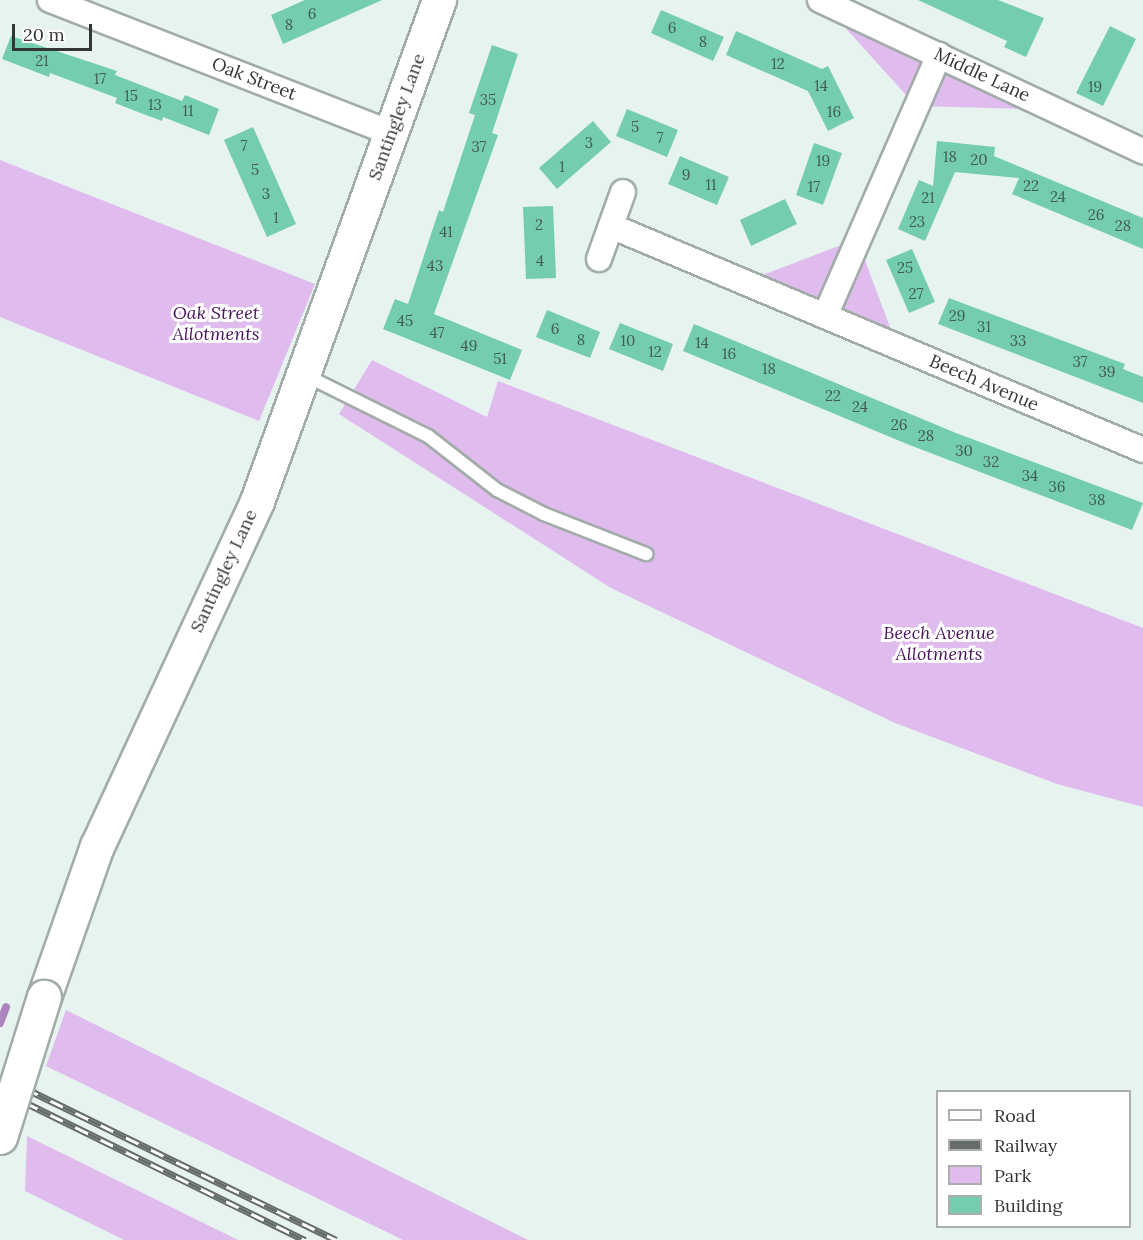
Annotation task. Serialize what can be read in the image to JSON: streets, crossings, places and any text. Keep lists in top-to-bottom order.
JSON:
{
  "streets": {
    "street": [
      "Middle Lane",
      "Oak Street",
      "Santingley Lane",
      "Beech Avenue"
    ]
  },
  "crossings": [
    ["Oak Street", "Santingley Lane"]
  ],
  "parks": ["Oak Street Allotments", "Beech Avenue Allotments"],
  "house_numbers": [
    "6",
    "8",
    "6",
    "8",
    "21",
    "12",
    "17",
    "14",
    "19",
    "15",
    "35",
    "13",
    "11",
    "16",
    "5",
    "7",
    "3",
    "7",
    "37",
    "18",
    "20",
    "19",
    "1",
    "5",
    "9",
    "11",
    "22",
    "17",
    "3",
    "24",
    "21",
    "26",
    "1",
    "23",
    "2",
    "28",
    "41",
    "4",
    "43",
    "25",
    "27",
    "29",
    "45",
    "31",
    "6",
    "47",
    "8",
    "10",
    "33",
    "14",
    "49",
    "12",
    "16",
    "51",
    "37",
    "18",
    "39",
    "22",
    "24",
    "26",
    "28",
    "30",
    "32",
    "34",
    "36",
    "38"
  ],
  "legend": [
    "Road",
    "Railway",
    "Park",
    "Building"
  ],
  "scale_bar": "20 m"
}
